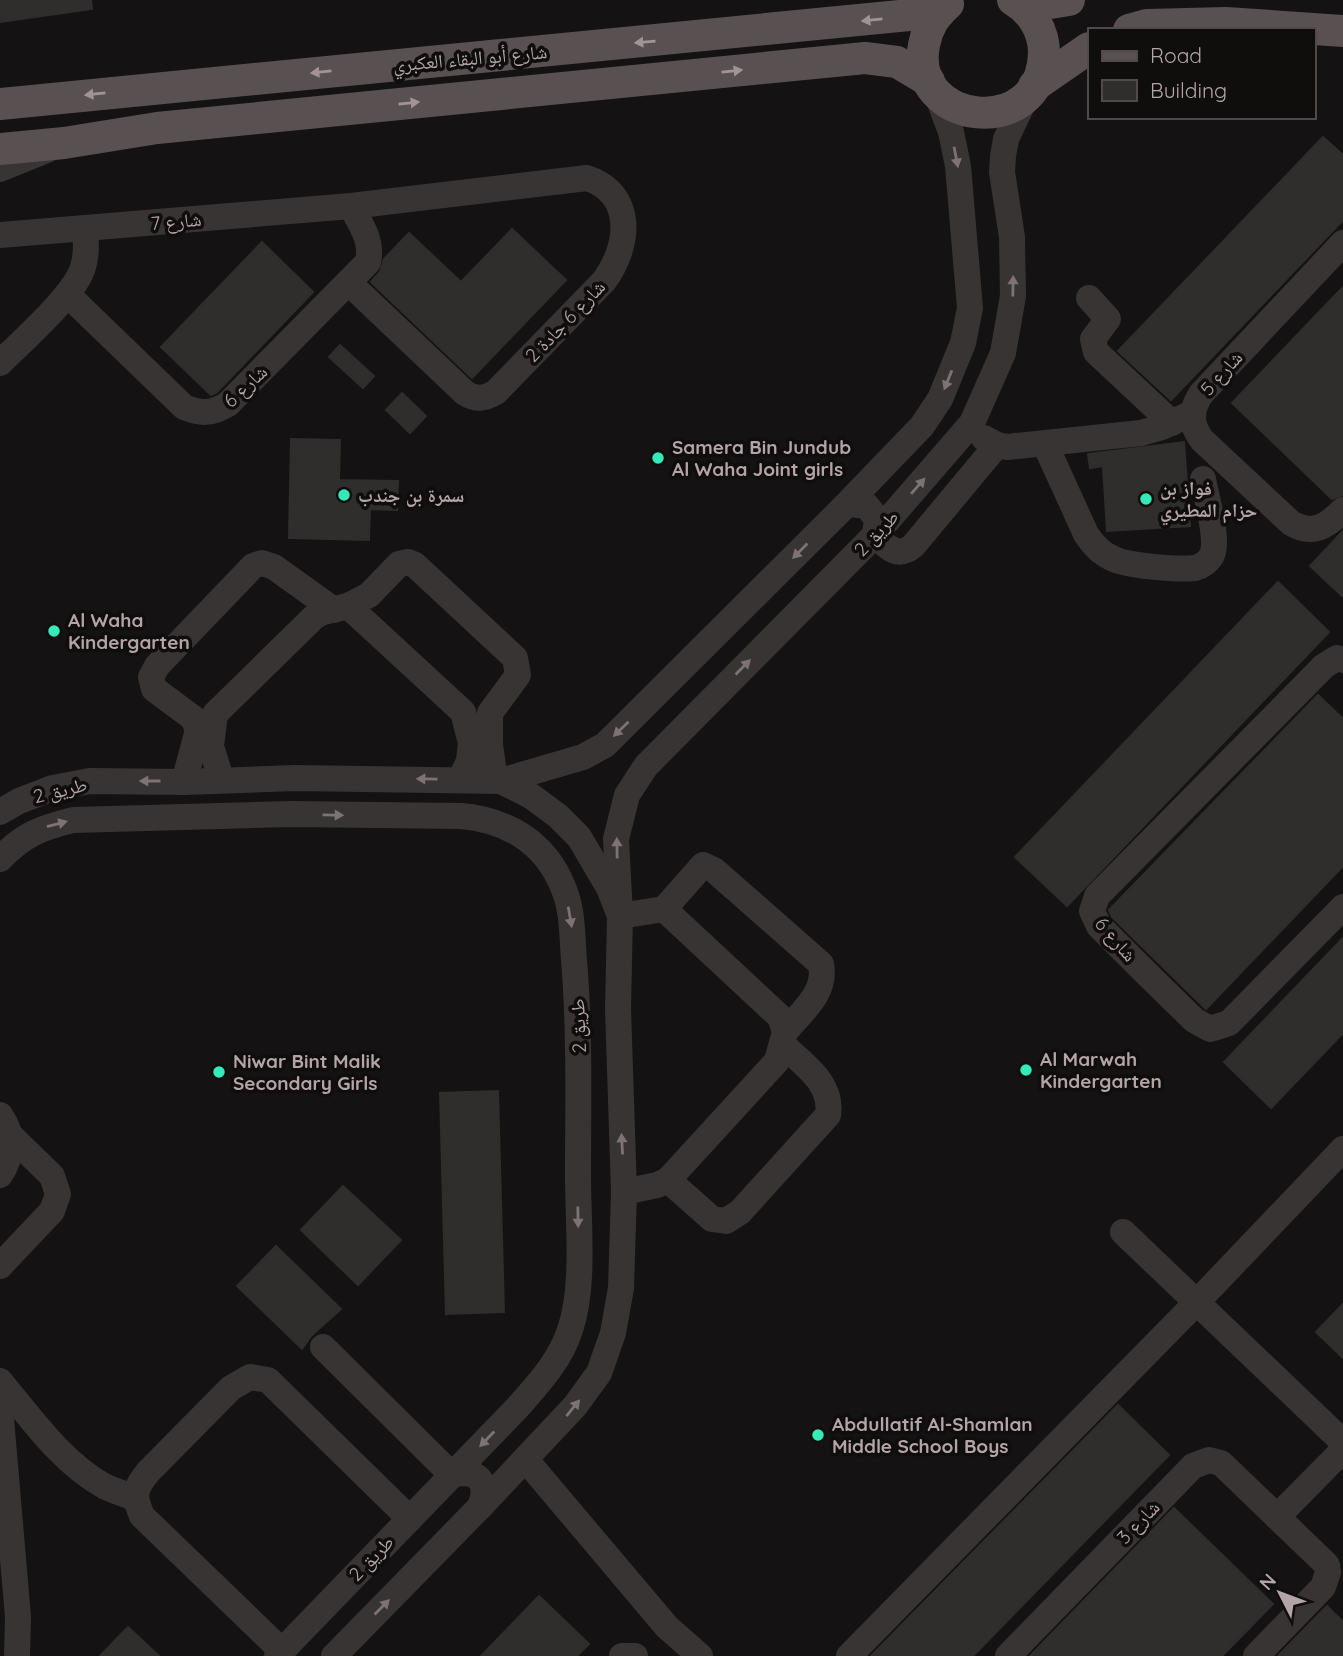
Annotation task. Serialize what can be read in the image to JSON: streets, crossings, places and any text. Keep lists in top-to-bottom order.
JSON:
{
  "streets": {
    "main road": ["شارع أبو البقاء العكبري"],
    "street": [
      "شارع 7",
      "شارع 6 جادة 2",
      "شارع 5",
      "شارع 6",
      "طريق 2",
      "شارع 3"
    ]
  },
  "crossings": [
    ["شارع أبو البقاء العكبري", "طريق 2"],
    ["شارع 7", "شارع 6 جادة 2"],
    ["شارع 7", "شارع 6"],
    ["شارع 6 جادة 2", "شارع 6"]
  ],
  "places": [
    "Samera Bin Jundub Al Waha Joint girls",
    "سمرة بن جندب",
    "فواز بن حزام المطيري",
    "Al Waha Kindergarten",
    "Al Marwah Kindergarten",
    "Niwar Bint Malik Secondary Girls",
    "Abdullatif Al-Shamlan Middle School Boys"
  ],
  "legend": ["Road", "Building"],
  "north": "top left"
}
